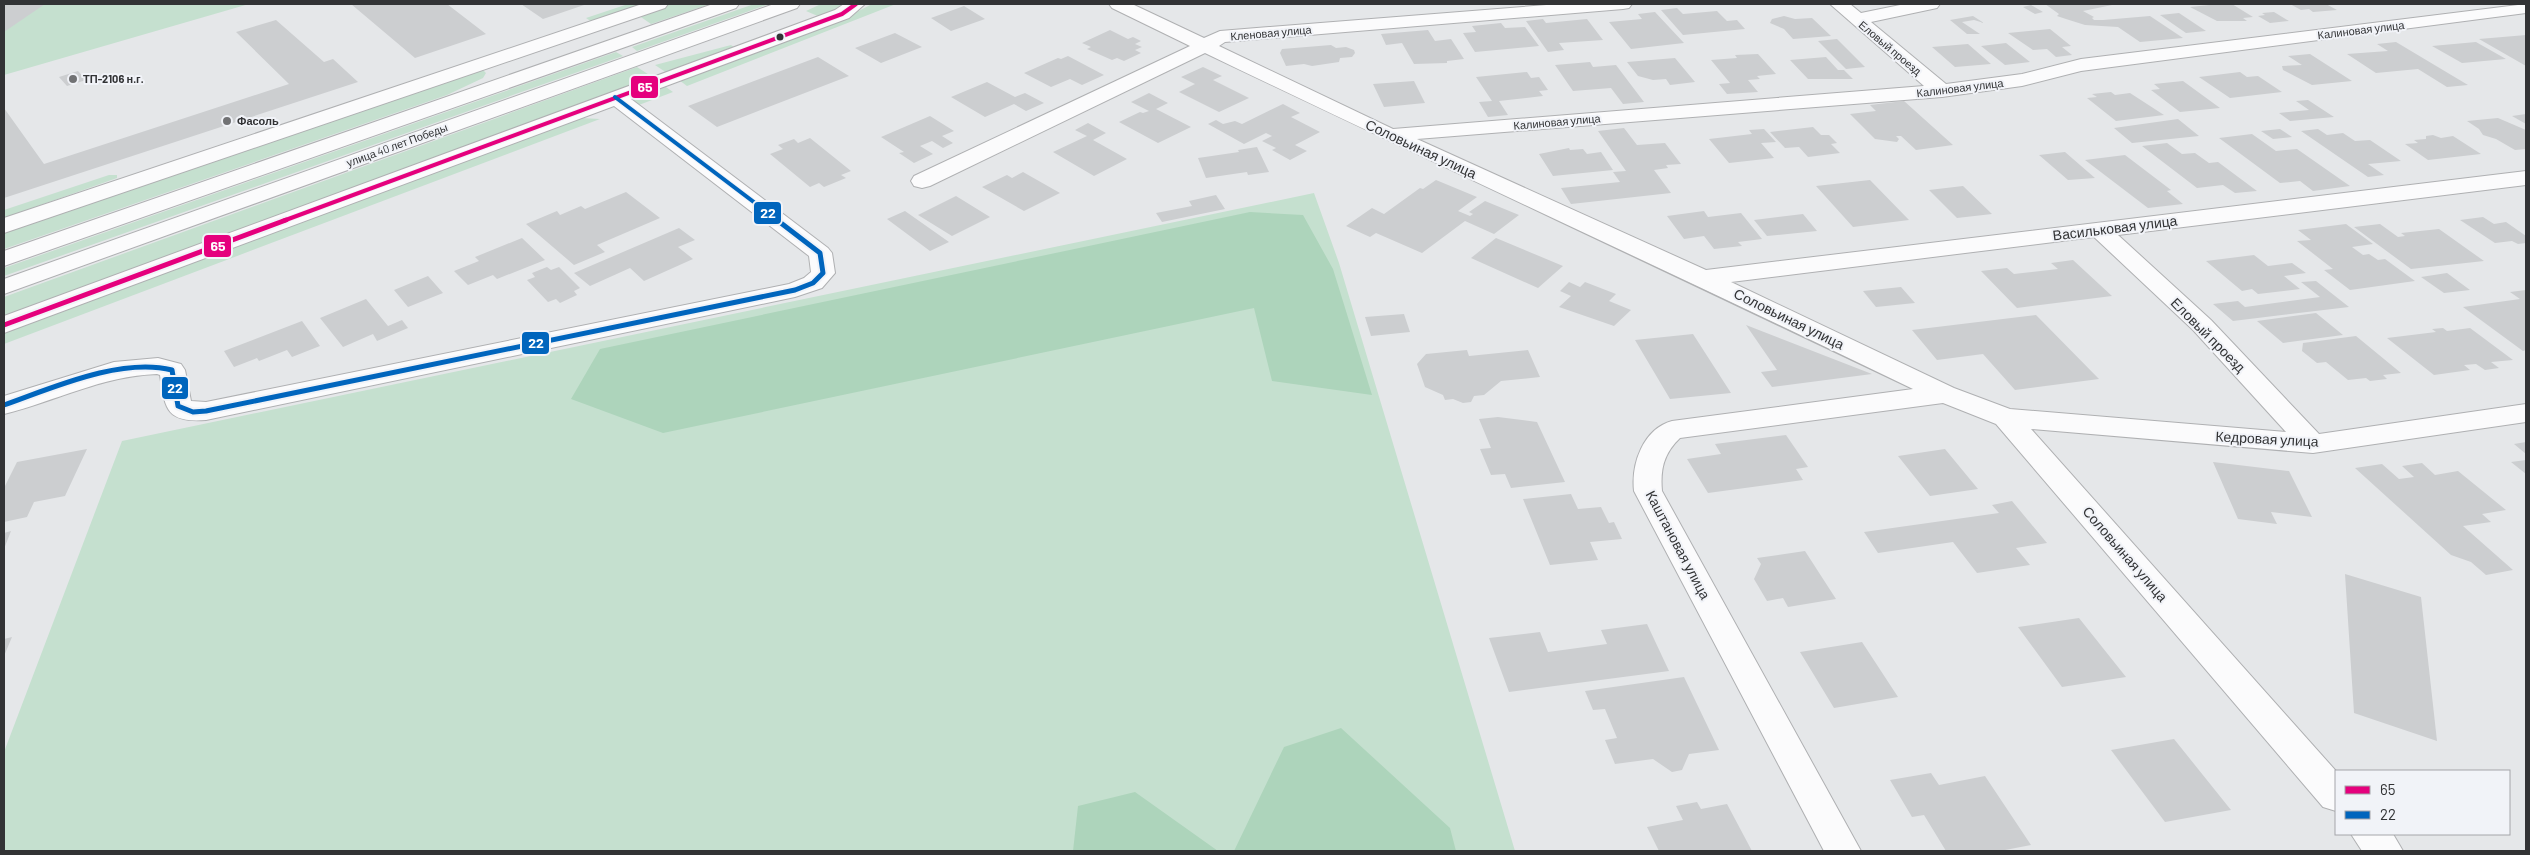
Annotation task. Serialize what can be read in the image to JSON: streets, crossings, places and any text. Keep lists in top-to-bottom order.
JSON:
{
  "streets": {
    "street": [
      "Калиновая улица",
      "Кленовая улица",
      "Еловый проезд",
      "улица 40 лет Победы",
      "Соловьиная улица",
      "Васильковая улица",
      "Кедровая улица",
      "Каштановая улица"
    ]
  },
  "crossings": [
    ["Калиновая улица", "Еловый проезд"],
    ["Калиновая улица", "Соловьиная улица"],
    ["Кленовая улица", "Соловьиная улица"],
    ["Еловый проезд", "Васильковая улица"],
    ["Еловый проезд", "Кедровая улица"],
    ["Соловьиная улица", "Васильковая улица"],
    ["Соловьиная улица", "Кедровая улица"],
    ["Соловьиная улица", "Каштановая улица"]
  ],
  "places": ["ТП-2106 н.г.", "Фасоль"],
  "lines": ["transit line 65", "transit line 22"],
  "legend": ["65", "22"]
}
